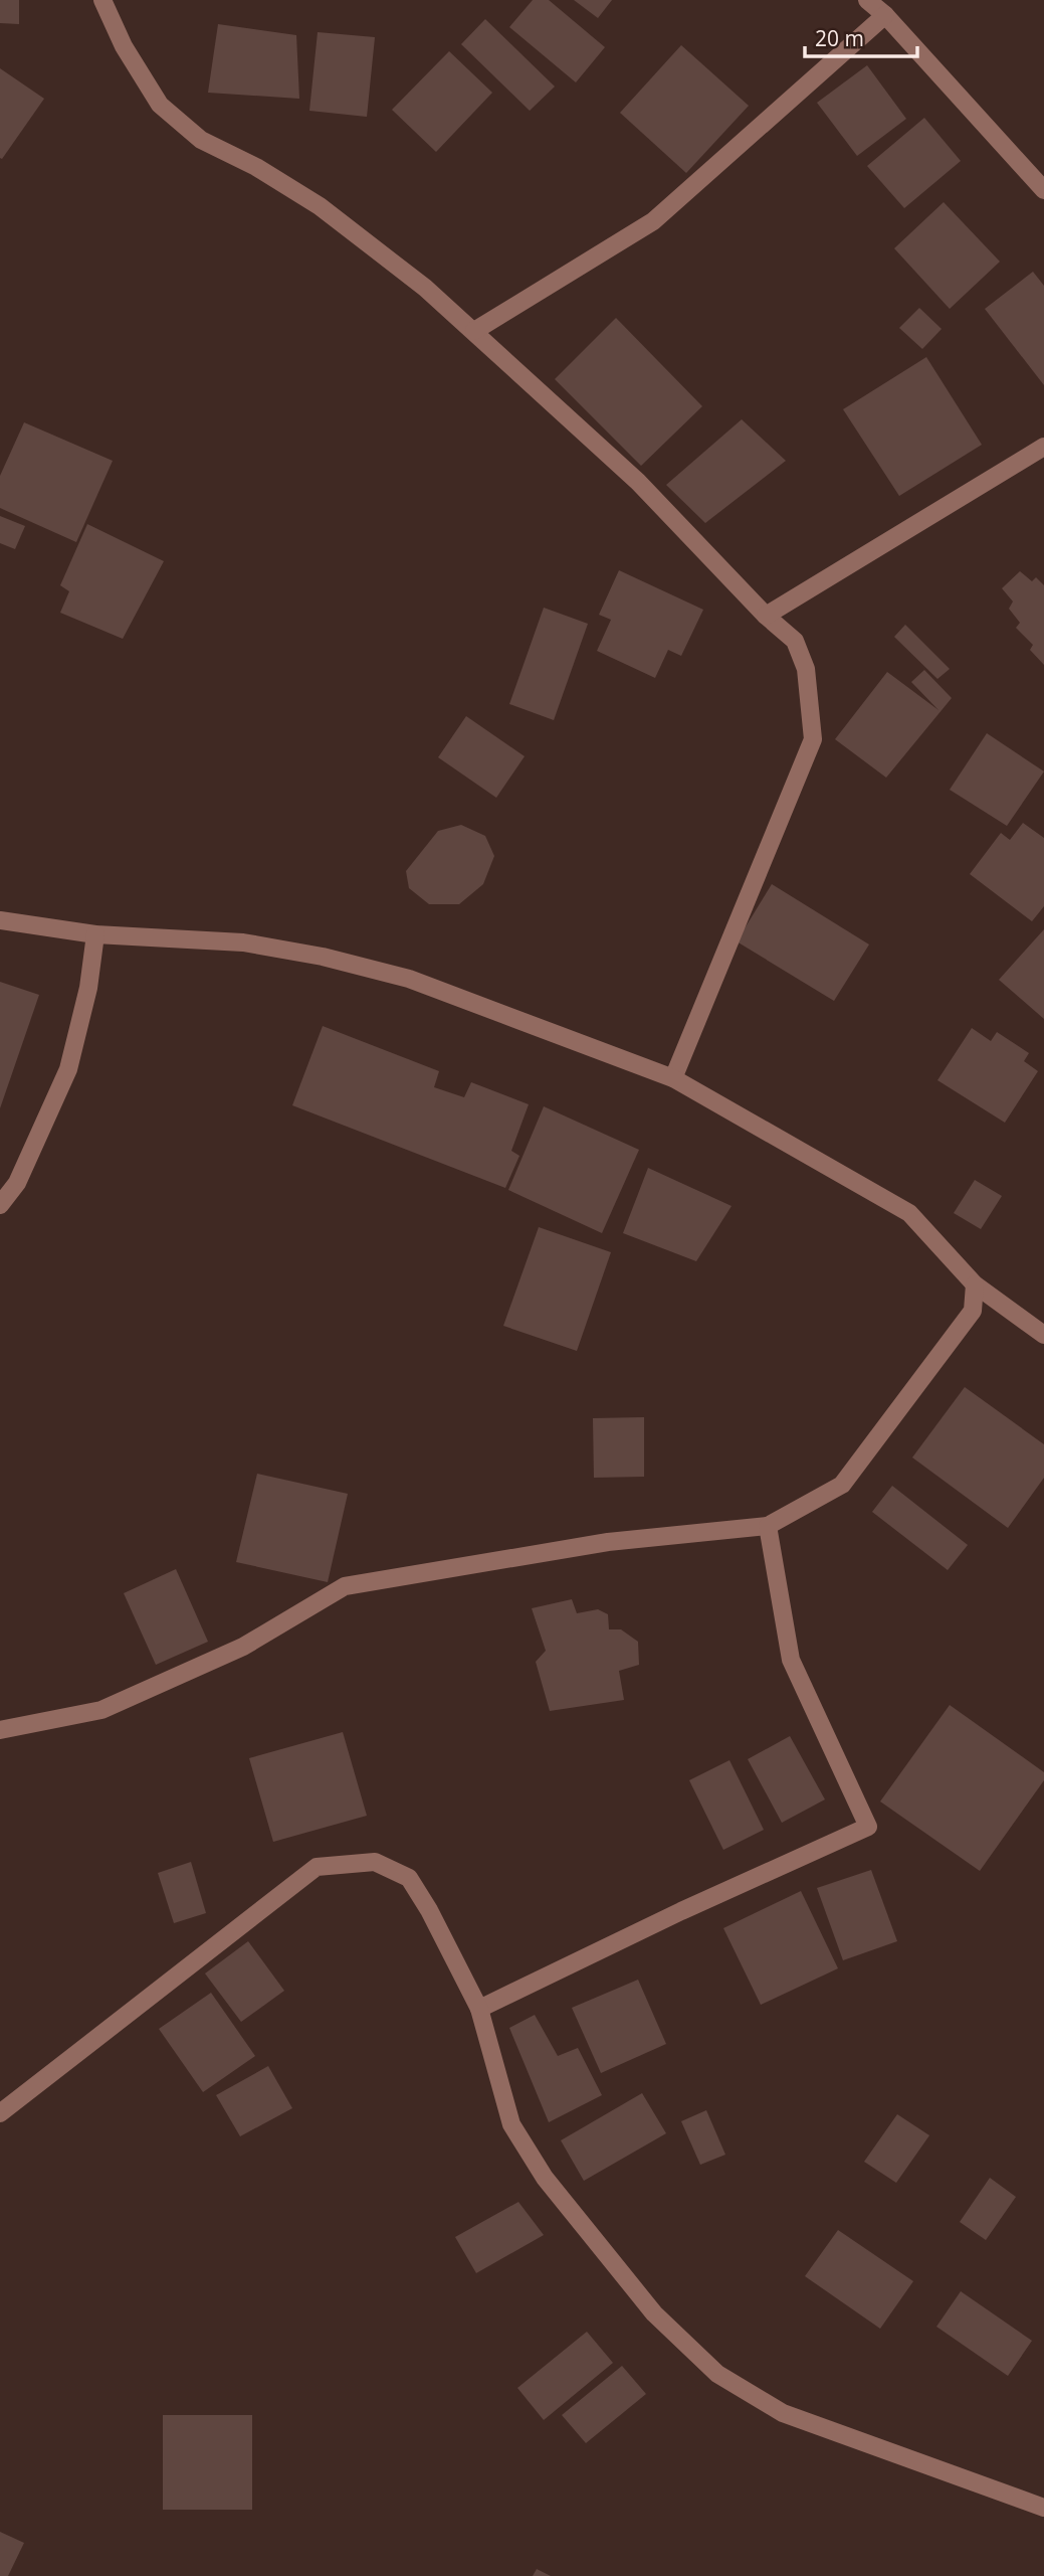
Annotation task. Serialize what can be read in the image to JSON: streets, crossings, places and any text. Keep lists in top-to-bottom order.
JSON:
{
  "scale_bar": "20 m"
}
